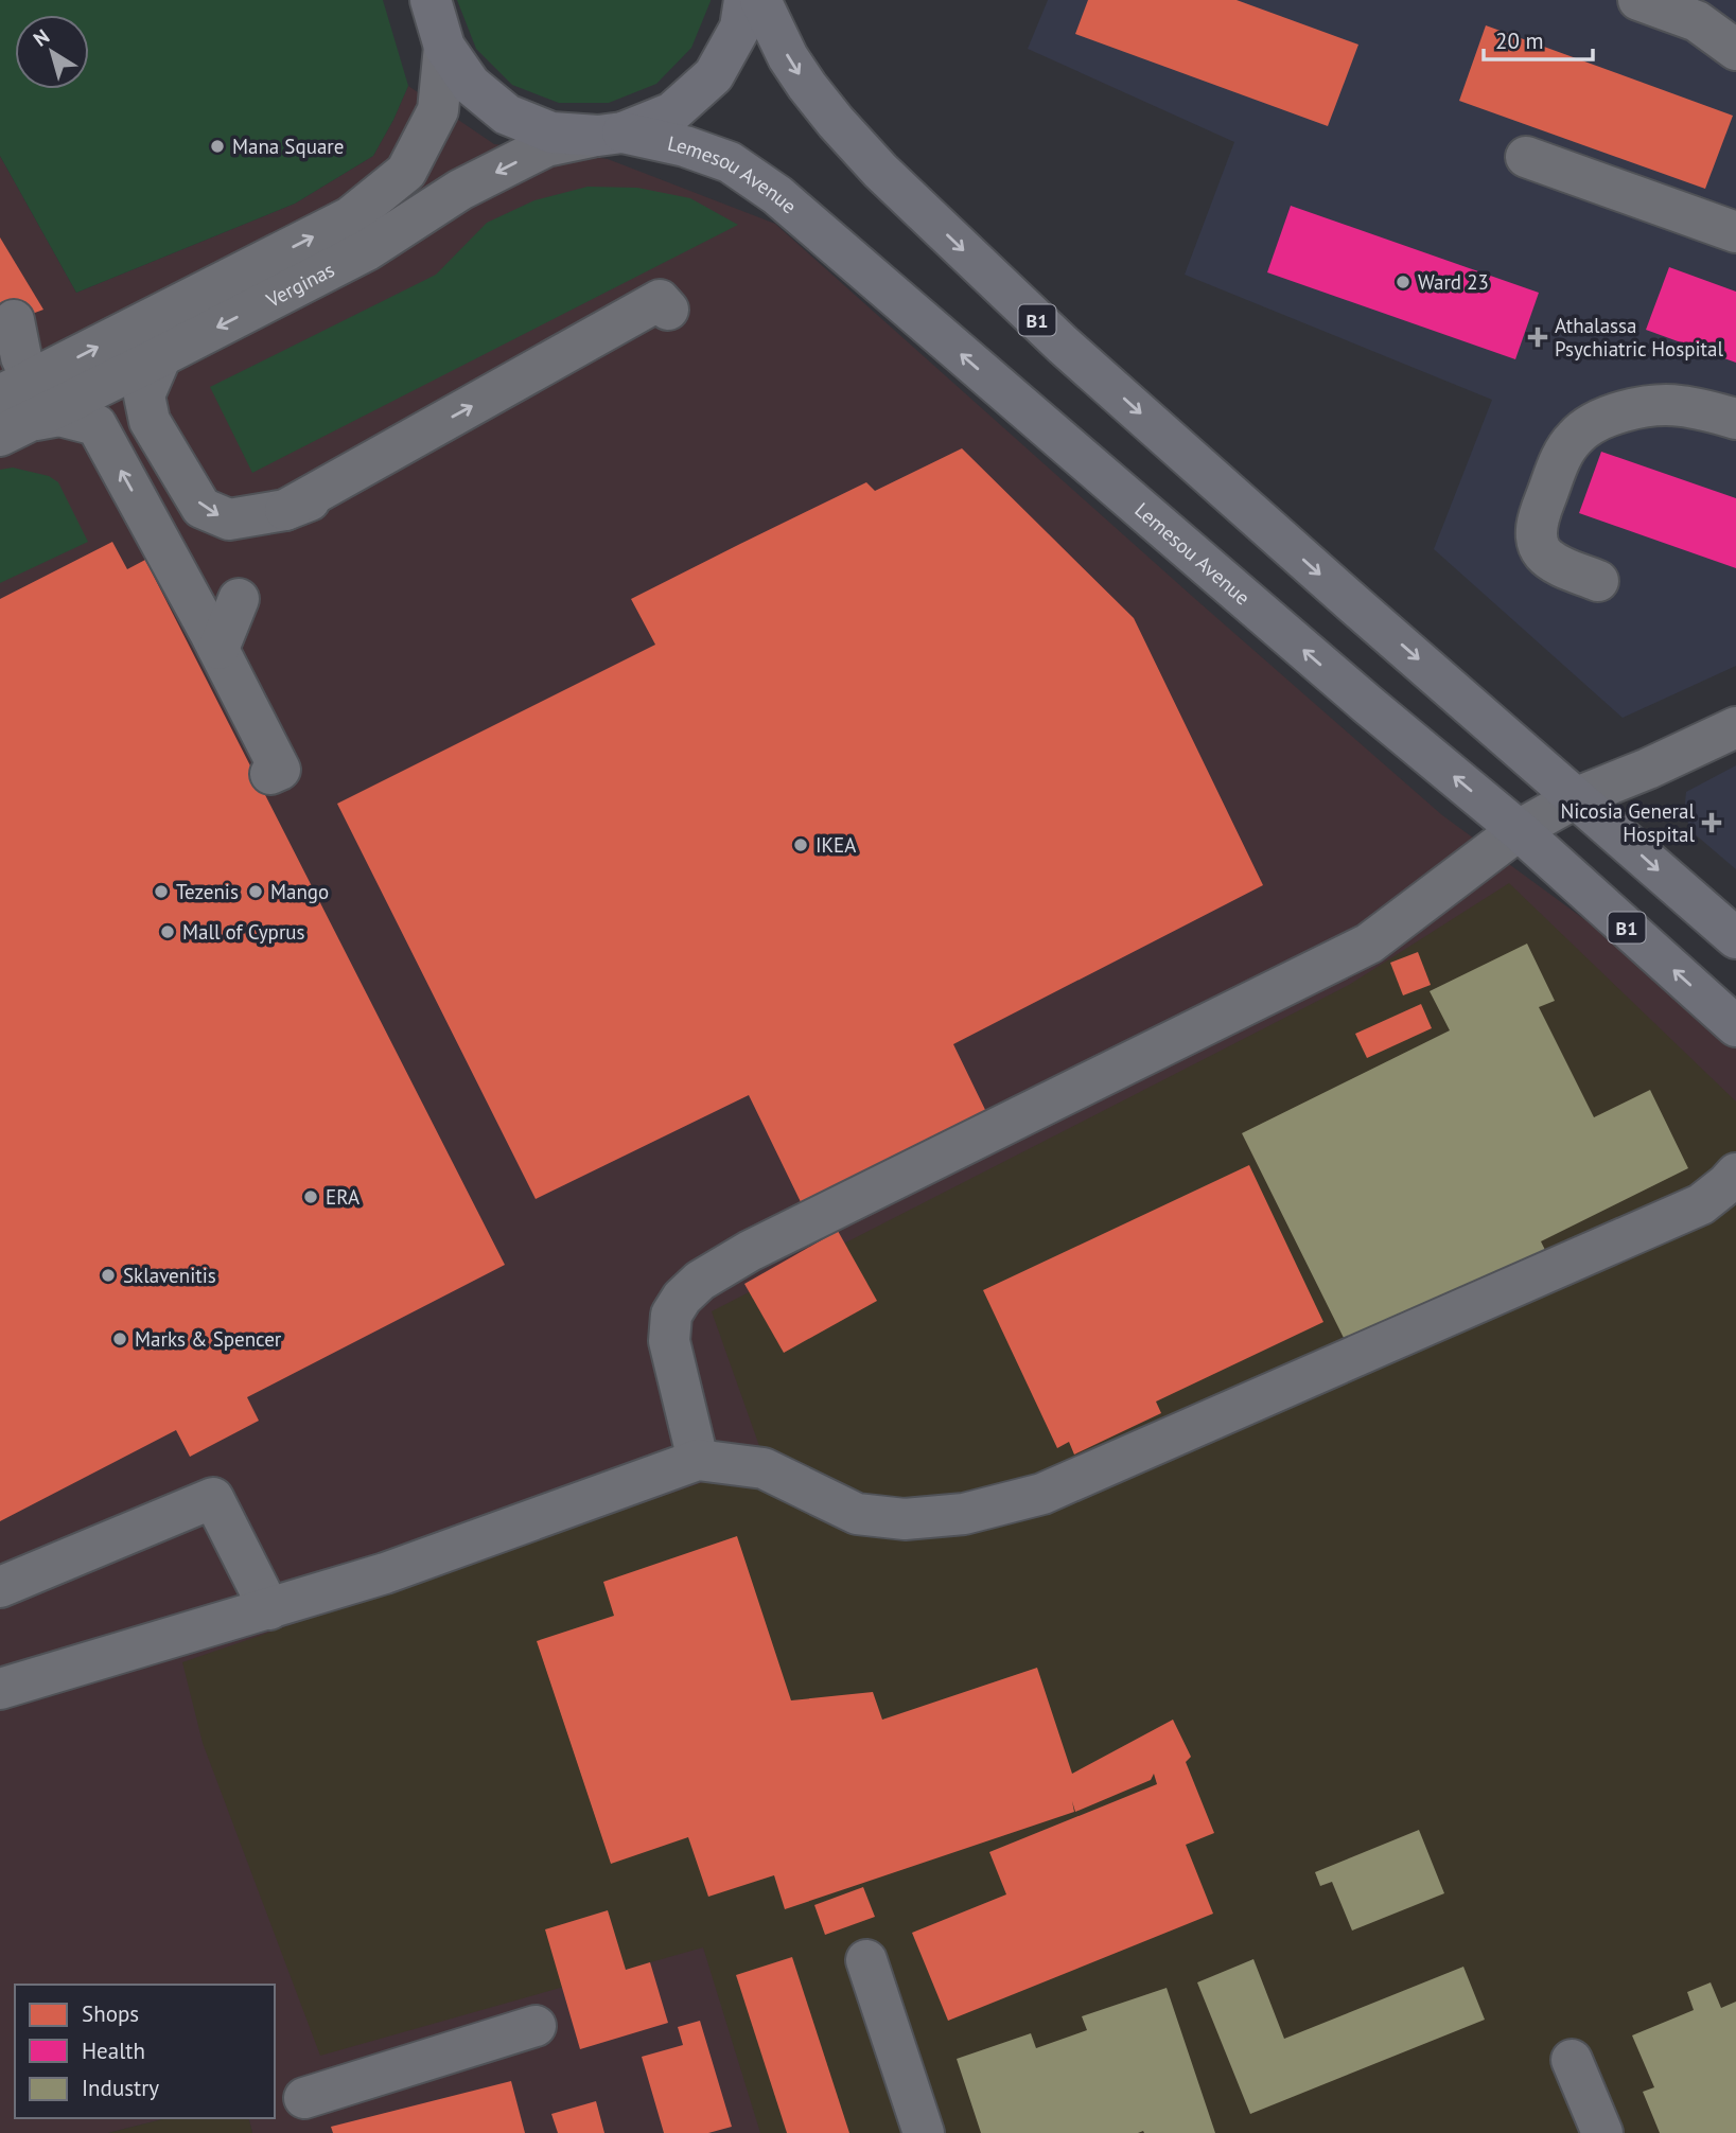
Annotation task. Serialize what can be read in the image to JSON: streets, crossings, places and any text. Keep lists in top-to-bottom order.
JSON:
{
  "streets": {
    "main road": ["Lemesou Avenue", "B1"],
    "street": ["Verginas"]
  },
  "crossings": [
    ["Lemesou Avenue", "Verginas"],
    ["Lemesou Avenue", "B1"],
    ["Verginas", "B1"]
  ],
  "places": {
    "other": [
      "Mana Square",
      "Ward 23",
      "IKEA",
      "Tezenis",
      "Mango",
      "Mall of Cyprus",
      "ERA",
      "Sklavenitis",
      "Marks & Spencer"
    ],
    "health": ["Athalassa Psychiatric Hospital", "Nicosia General Hospital"]
  },
  "legend": ["Shops", "Health", "Industry"],
  "scale_bar": "20 m",
  "north": "top left"
}
